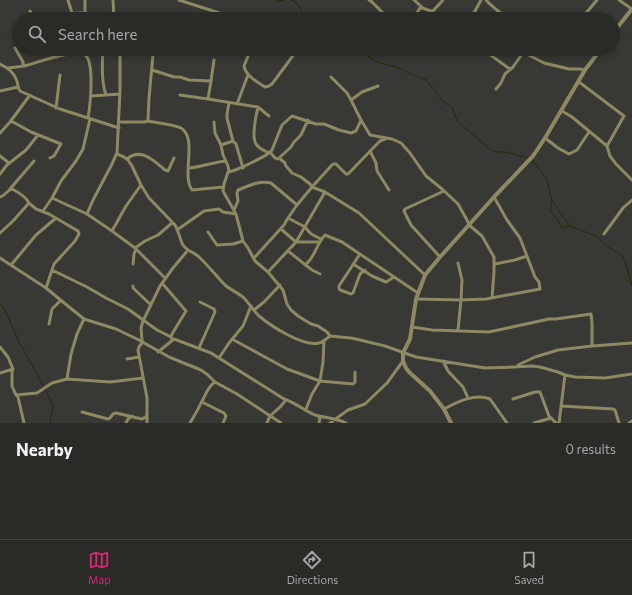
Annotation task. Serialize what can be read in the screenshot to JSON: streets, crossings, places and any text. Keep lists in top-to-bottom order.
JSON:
{
  "page": {
    "search": "Search here",
    "heading": ["Nearby", "0 results"],
    "nav": ["Map", "Directions", "Saved"]
  }
}
